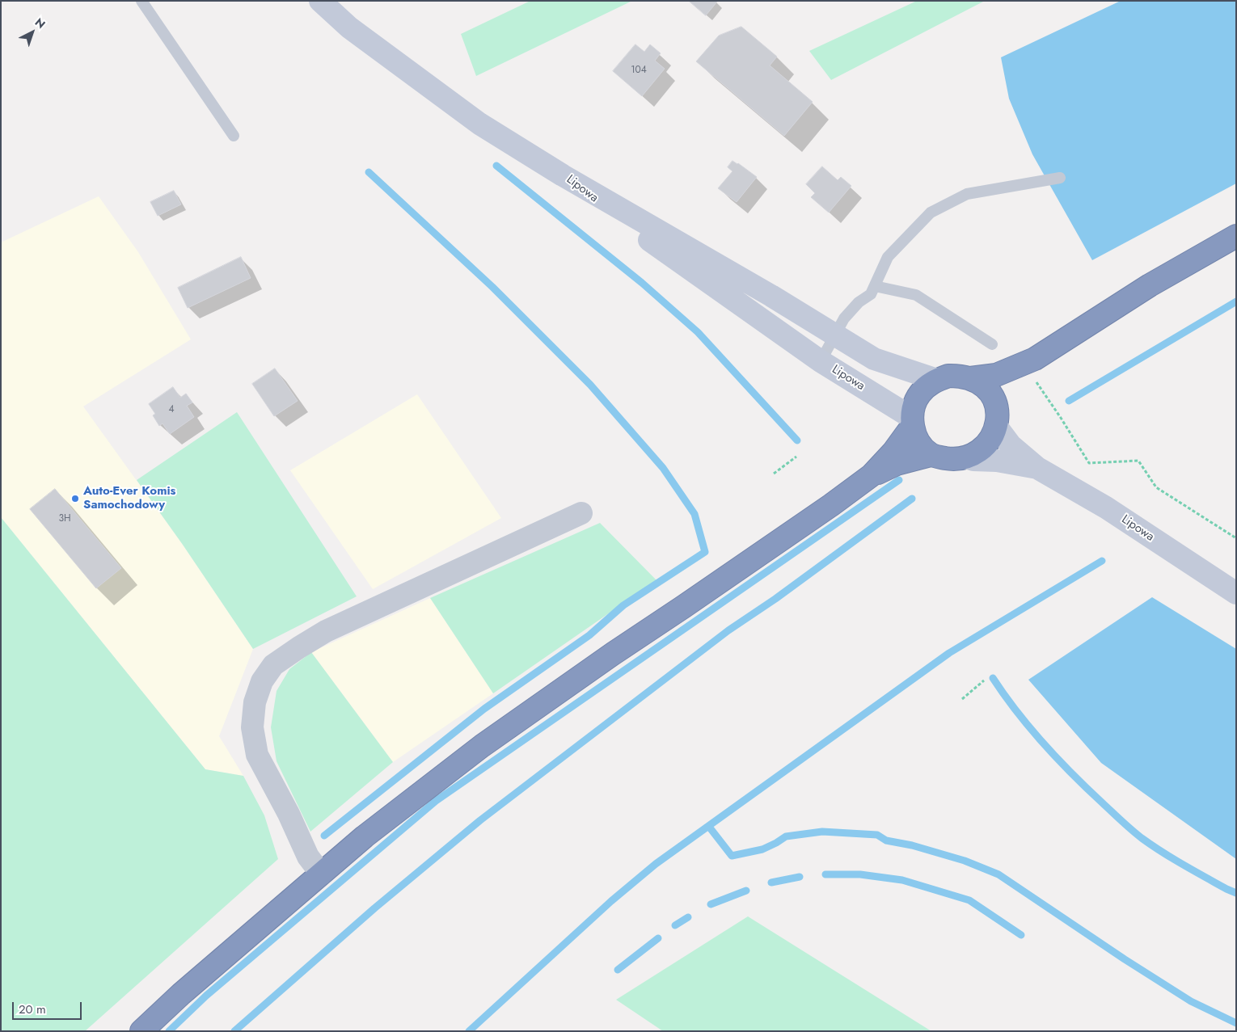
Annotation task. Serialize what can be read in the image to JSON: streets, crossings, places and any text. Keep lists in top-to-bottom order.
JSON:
{
  "streets": {
    "highway": ["Lipowa"]
  },
  "places": ["Auto-Ever Komis Samochodowy"],
  "house_numbers": ["104", "4", "3H"],
  "scale_bar": "20 m",
  "north": "top right"
}
